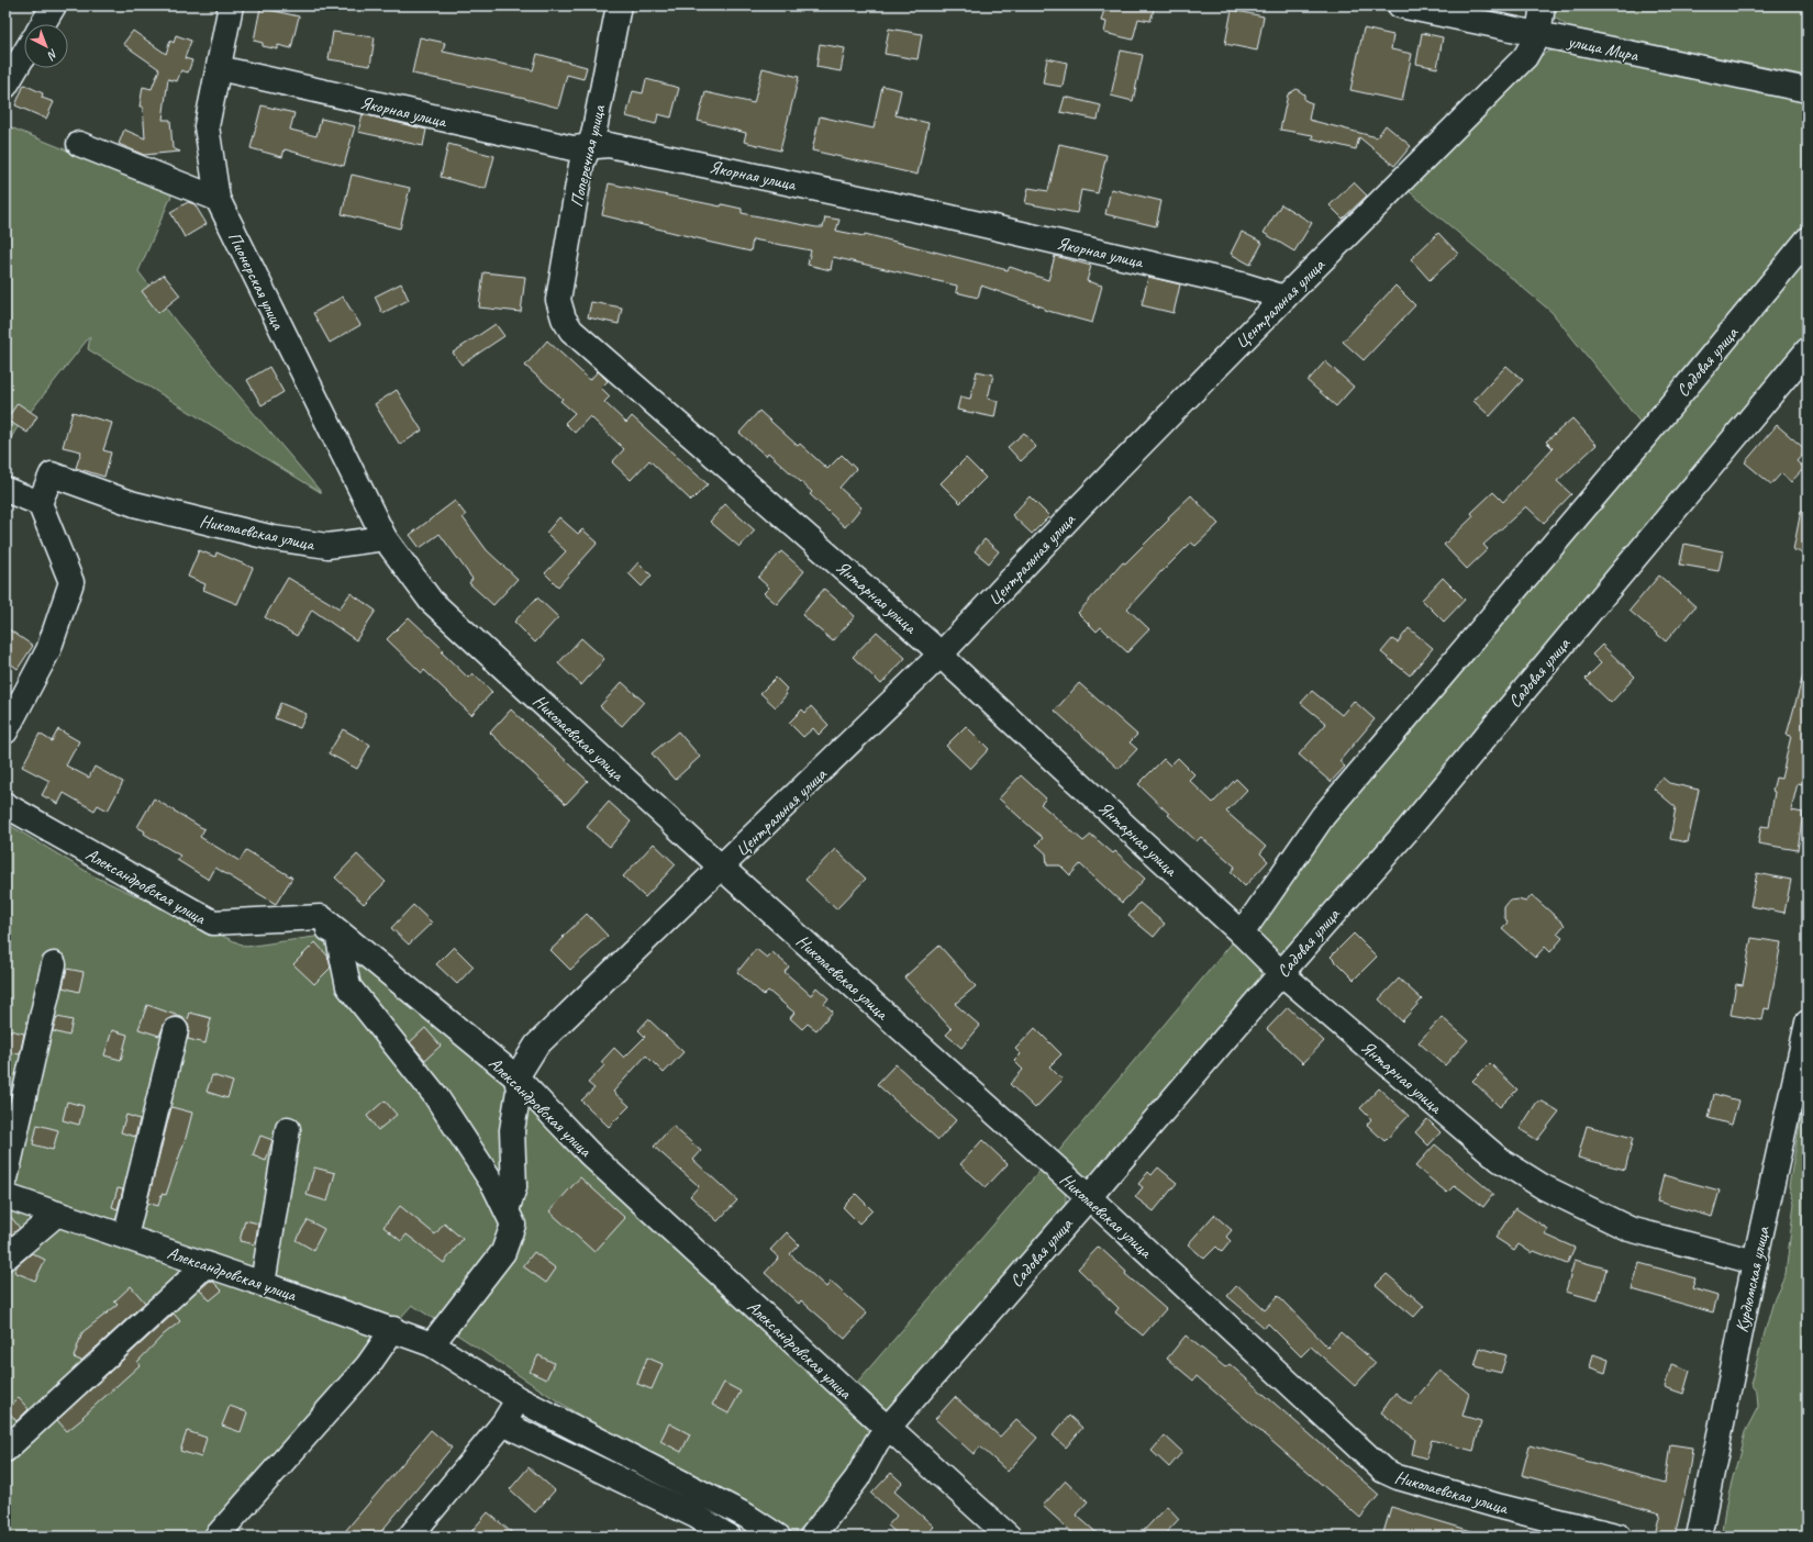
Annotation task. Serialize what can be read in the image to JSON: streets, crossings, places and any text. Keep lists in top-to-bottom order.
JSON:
{
  "streets": {
    "street": [
      "улица Мира",
      "Якорная улица",
      "Поперечная улица",
      "Пионерская улица",
      "Центральная улица",
      "Садовая улица",
      "Николаевская улица",
      "Янтарная улица",
      "Александровская улица",
      "Курдюмская улица"
    ]
  },
  "crossings": [
    ["улица Мира", "Центральная улица"],
    ["Якорная улица", "Поперечная улица"],
    ["Якорная улица", "Пионерская улица"],
    ["Якорная улица", "Центральная улица"],
    ["Поперечная улица", "Янтарная улица"],
    ["Пионерская улица", "Николаевская улица"],
    ["Центральная улица", "Николаевская улица"],
    ["Центральная улица", "Янтарная улица"],
    ["Центральная улица", "Александровская улица"],
    ["Садовая улица", "Николаевская улица"],
    ["Садовая улица", "Янтарная улица"],
    ["Садовая улица", "Александровская улица"],
    ["Янтарная улица", "Курдюмская улица"]
  ],
  "north": "bottom right"
}
